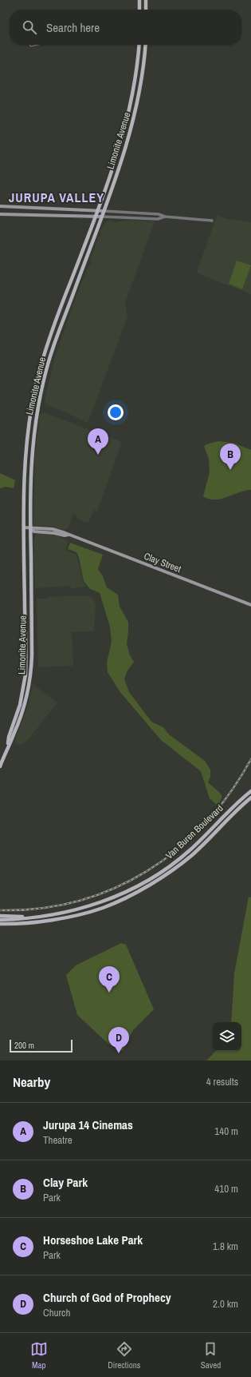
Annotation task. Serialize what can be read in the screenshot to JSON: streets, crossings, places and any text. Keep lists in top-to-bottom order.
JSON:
{
  "streets": {
    "main road": ["Limonite Avenue", "Clay Street", "Van Buren Boulevard"]
  },
  "crossings": [
    ["Limonite Avenue", "Clay Street"]
  ],
  "districts": ["JURUPA VALLEY"],
  "scale_bar": "200 m",
  "page": {
    "search": "Search here",
    "pins": [
      "A",
      "B",
      "C",
      "D"
    ],
    "scale": "200 m",
    "heading": ["Nearby", "4 results"],
    "list": [
      {
        "mark": "A",
        "name": "Jurupa 14 Cinemas",
        "note": "Theatre",
        "value": "140 m"
      },
      {
        "mark": "B",
        "name": "Clay Park",
        "note": "Park",
        "value": "410 m"
      },
      {
        "mark": "C",
        "name": "Horseshoe Lake Park",
        "note": "Park",
        "value": "1.8 km"
      },
      {
        "mark": "D",
        "name": "Church of God of Prophecy",
        "note": "Church",
        "value": "2.0 km"
      }
    ],
    "nav": ["Map", "Directions", "Saved"]
  }
}
